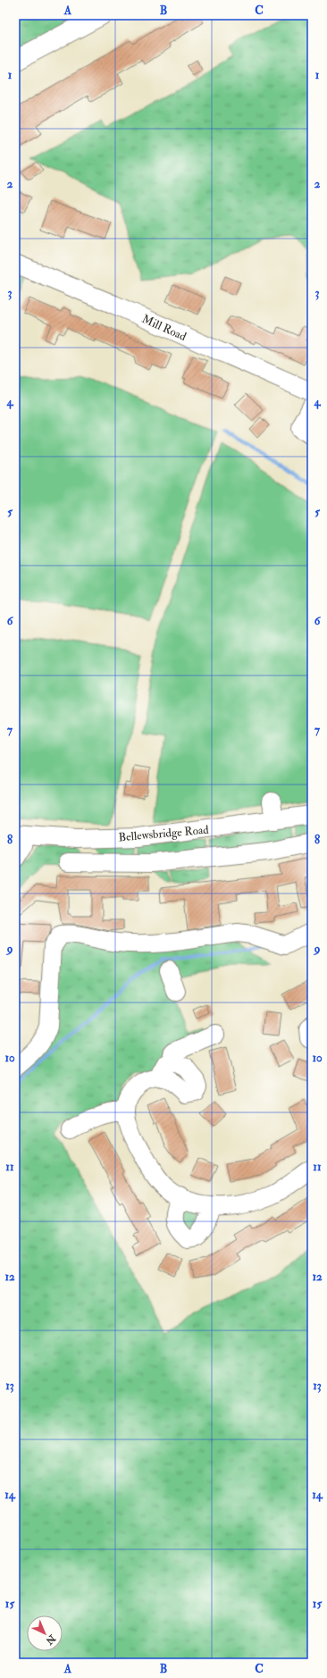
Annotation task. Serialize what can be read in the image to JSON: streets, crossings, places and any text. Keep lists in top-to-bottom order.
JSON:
{
  "streets": {
    "street": ["Mill Road", "Bellewsbridge Road"]
  },
  "north": "bottom right",
  "grid": {
    "columns": ["A", "B", "C"],
    "rows": [
      "1",
      "2",
      "3",
      "4",
      "5",
      "6",
      "7",
      "8",
      "9",
      "10",
      "11",
      "12",
      "13",
      "14",
      "15"
    ]
  }
}
